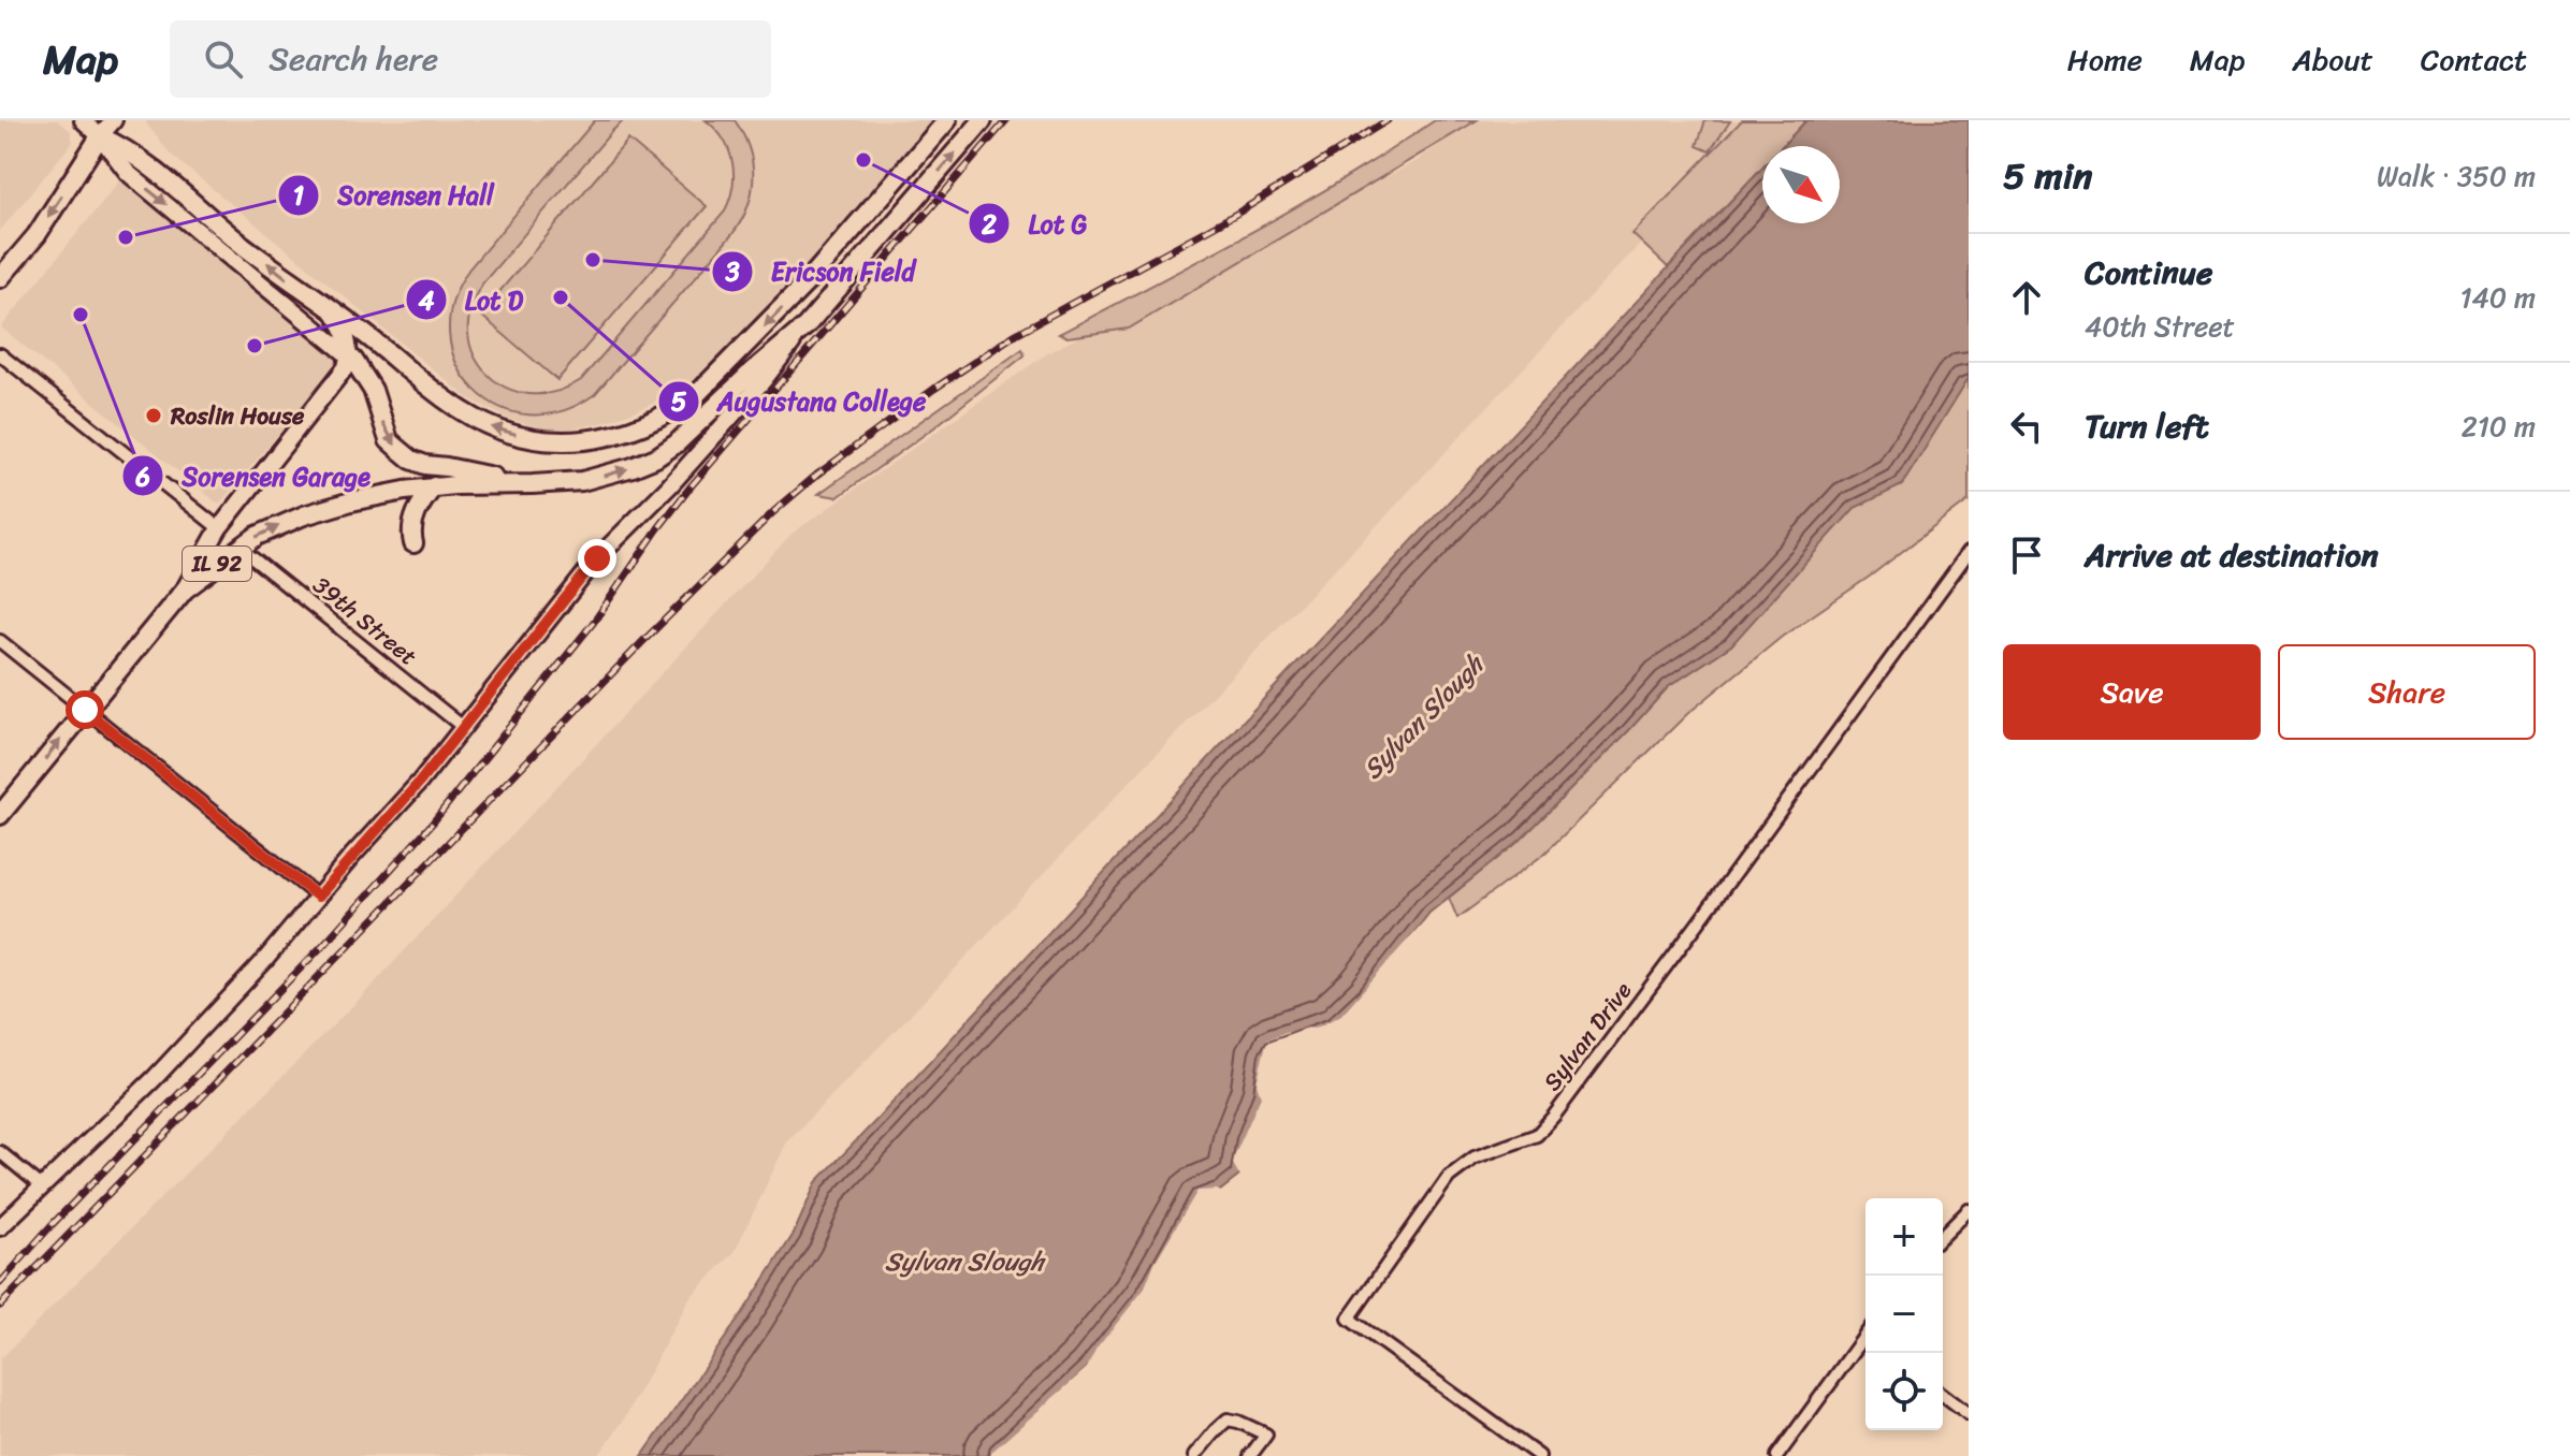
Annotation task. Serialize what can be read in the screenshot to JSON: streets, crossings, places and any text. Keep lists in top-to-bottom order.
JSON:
{
  "streets": {
    "main road": ["IL 92"],
    "street": ["39th Street", "Sylvan Drive"]
  },
  "crossings": [
    ["IL 92", "39th Street"]
  ],
  "water": ["Sylvan Slough"],
  "places": [
    "Lot G",
    "Sorensen Hall",
    "Ericson Field",
    "Augustana College",
    "Sorensen Garage",
    "Lot D",
    "Roslin House"
  ],
  "north": "bottom right",
  "page": {
    "header": "Map",
    "search": "Search here",
    "nav": [
      "Home",
      "Map",
      "About",
      "Contact"
    ],
    "heading": ["5 min", "Walk · 350 m"],
    "list": [
      ["Continue", "40th Street", "140 m"],
      ["Turn left", "210 m"],
      "Arrive at destination"
    ],
    "buttons": ["Save", "Share"],
    "map_buttons": ["+", "−"]
  }
}
